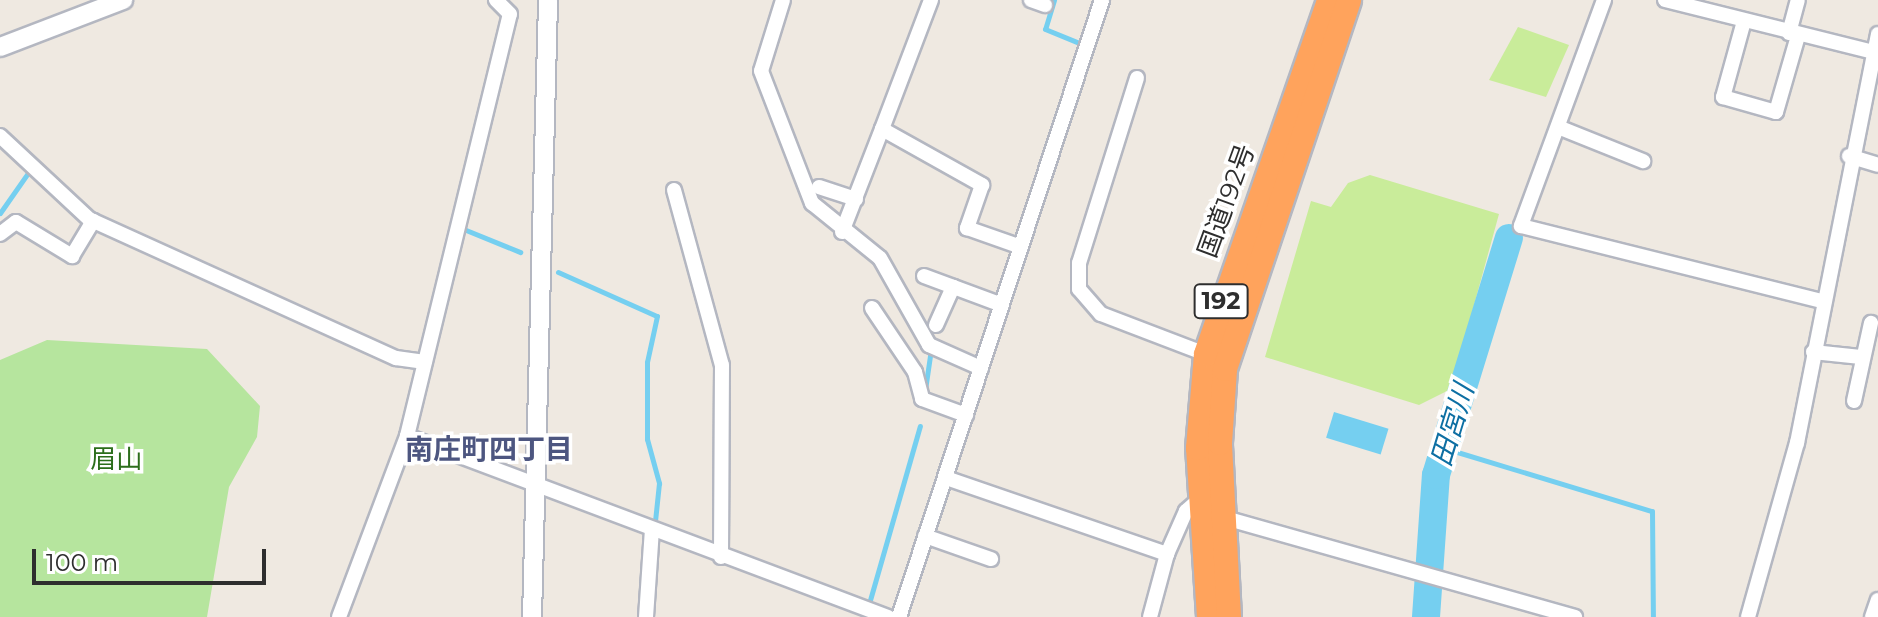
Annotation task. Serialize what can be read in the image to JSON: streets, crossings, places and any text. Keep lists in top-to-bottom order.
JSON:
{
  "streets": {
    "highway": ["国道192号", "192"]
  },
  "districts": ["南庄町四丁目"],
  "water": ["田宮川"],
  "parks": ["眉山"],
  "scale_bar": "100 m"
}
